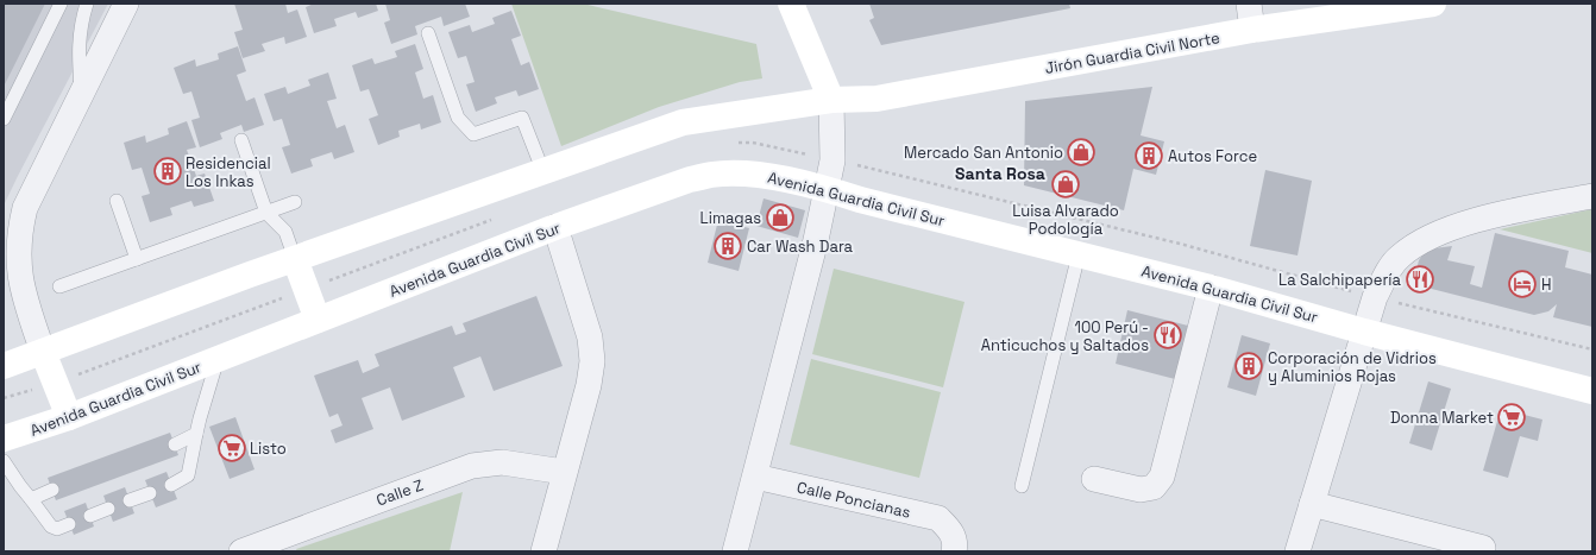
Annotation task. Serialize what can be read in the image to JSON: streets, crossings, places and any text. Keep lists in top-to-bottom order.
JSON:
{
  "streets": {
    "main road": ["Jirón Guardia Civil Norte", "Avenida Guardia Civil Sur"],
    "street": ["Calle Z", "Calle Poncianas"]
  },
  "districts": ["Santa Rosa"],
  "places": {
    "shop": ["Mercado San Antonio", "Luisa Alvarado Podología", "Limagas"],
    "building": [
      "Autos Force",
      "Residencial Los Inkas",
      "Car Wash Dara",
      "Corporación de Vidrios y Aluminios Rojas"
    ],
    "restaurant": ["La Salchipapería", "100 Perú - Anticuchos y Saltados"],
    "hotel": ["H"],
    "supermarket": ["Donna Market", "Listo"]
  }
}
